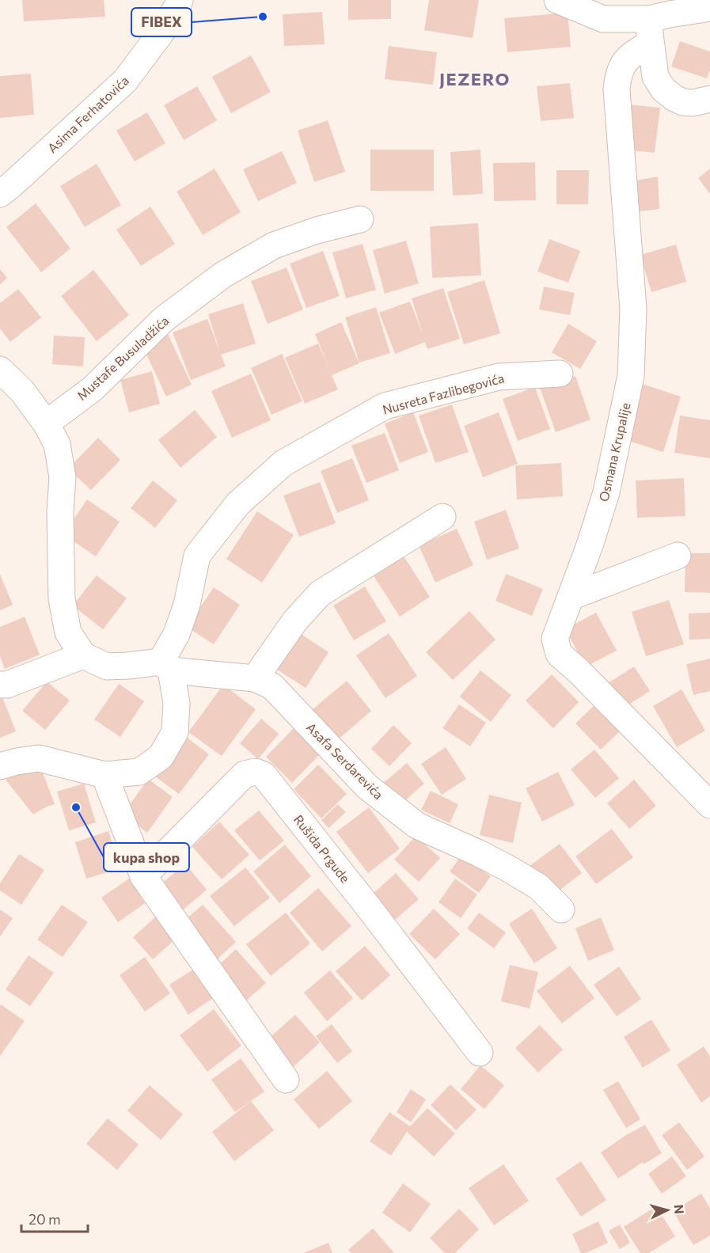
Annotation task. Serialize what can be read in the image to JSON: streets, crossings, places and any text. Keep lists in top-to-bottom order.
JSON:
{
  "streets": {
    "street": [
      "Asima Ferhatovića",
      "Mustafe Busuladžića",
      "Nusreta Fazlibegovića",
      "Osmana Krupalije",
      "Asafa Serdarevića",
      "Rušida Prgude"
    ]
  },
  "crossings": [
    ["Nusreta Fazlibegovića", "Asafa Serdarevića"]
  ],
  "districts": ["JEZERO"],
  "places": ["FIBEX", "kupa shop"],
  "scale_bar": "20 m",
  "north": "right"
}
